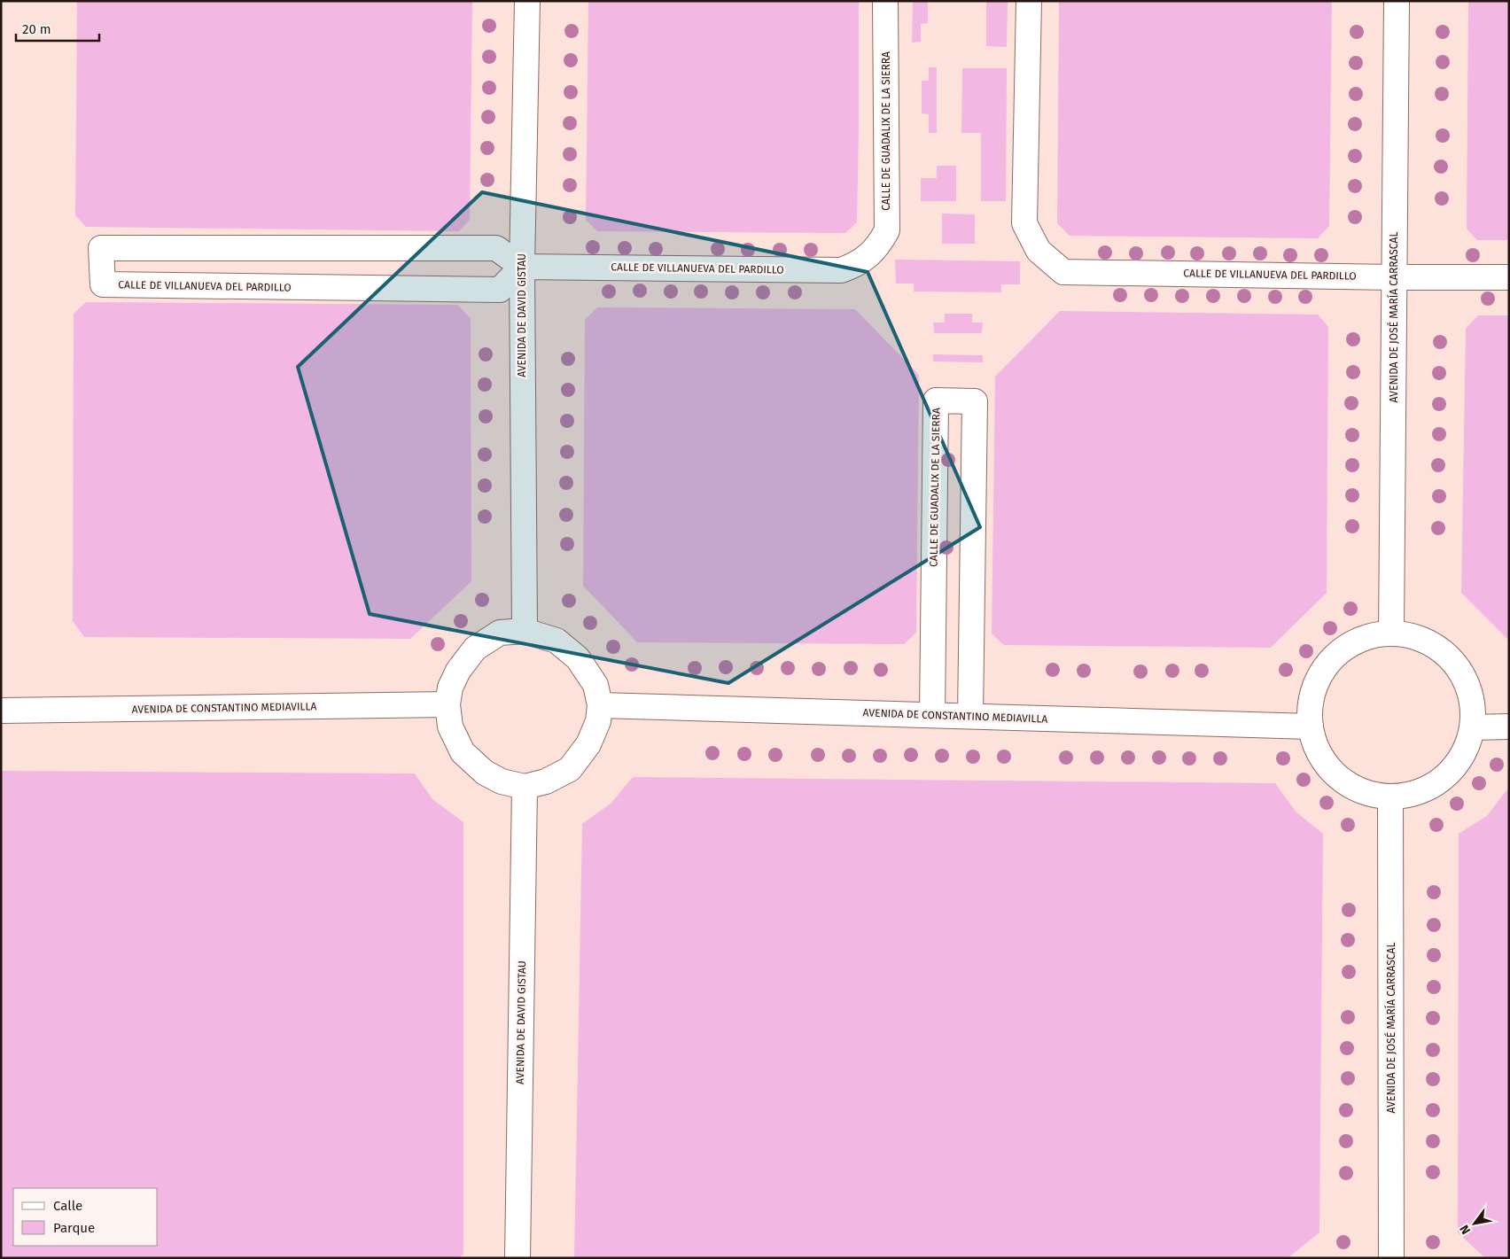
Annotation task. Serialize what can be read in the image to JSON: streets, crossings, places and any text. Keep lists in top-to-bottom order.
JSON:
{
  "streets": {
    "street": [
      "CALLE DE GUADALIX DE LA SIERRA",
      "CALLE DE VILLANUEVA DEL PARDILLO",
      "AVENIDA DE DAVID GISTAU",
      "AVENIDA DE JOSÉ MARÍA CARRASCAL",
      "AVENIDA DE CONSTANTINO MEDIAVILLA"
    ]
  },
  "crossings": [
    ["CALLE DE GUADALIX DE LA SIERRA", "CALLE DE VILLANUEVA DEL PARDILLO"],
    ["CALLE DE GUADALIX DE LA SIERRA", "AVENIDA DE CONSTANTINO MEDIAVILLA"],
    ["CALLE DE VILLANUEVA DEL PARDILLO", "AVENIDA DE DAVID GISTAU"],
    ["CALLE DE VILLANUEVA DEL PARDILLO", "AVENIDA DE JOSÉ MARÍA CARRASCAL"],
    ["AVENIDA DE DAVID GISTAU", "AVENIDA DE CONSTANTINO MEDIAVILLA"]
  ],
  "legend": ["Calle", "Parque"],
  "scale_bar": "20 m",
  "north": "bottom left"
}
